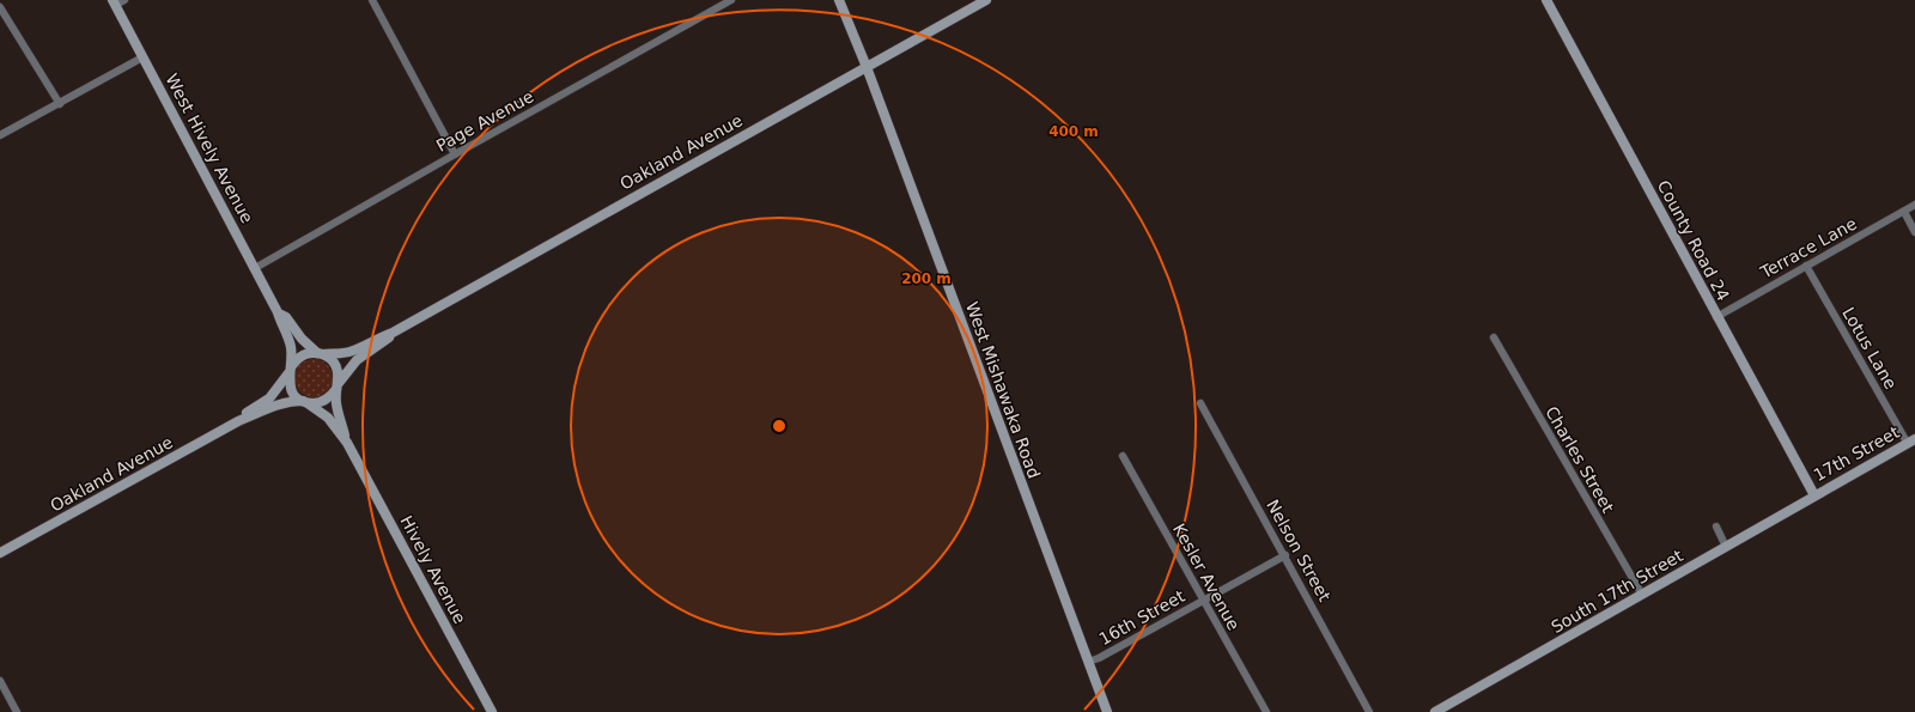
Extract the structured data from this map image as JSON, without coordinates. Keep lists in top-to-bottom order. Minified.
{"streets":{"street":["Page Avenue","West Hively Avenue","Oakland Avenue","County Road 24","Terrace Lane","Lotus Lane","West Mishawaka Road","17th Street","Charles Street","Nelson Street","Hively Avenue","Kesler Avenue","South 17th Street","16th Street"]},"crossings":[["Page Avenue","West Hively Avenue"],["West Hively Avenue","Hively Avenue"],["Oakland Avenue","West Mishawaka Road"],["Oakland Avenue","Hively Avenue"],["County Road 24","Terrace Lane"],["County Road 24","17th Street"],["County Road 24","South 17th Street"],["Terrace Lane","Lotus Lane"],["Lotus Lane","17th Street"],["West Mishawaka Road","16th Street"],["17th Street","South 17th Street"],["Charles Street","South 17th Street"],["Nelson Street","16th Street"],["Kesler Avenue","16th Street"]],"rings":["400 m","200 m"]}
